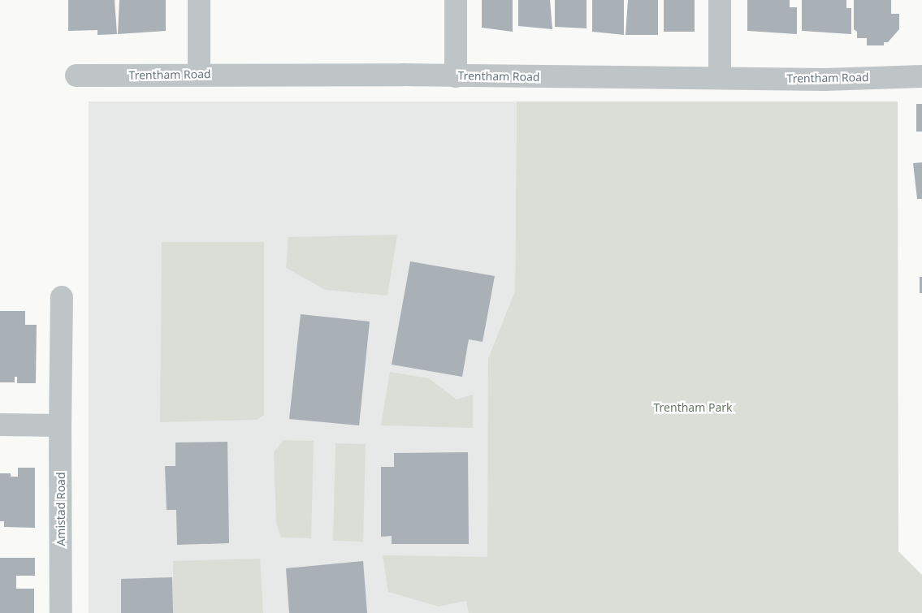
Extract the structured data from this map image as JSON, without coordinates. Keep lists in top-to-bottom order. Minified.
{"streets":{"street":["Trentham Road","Amistad Road"]},"parks":["Trentham Park"]}
